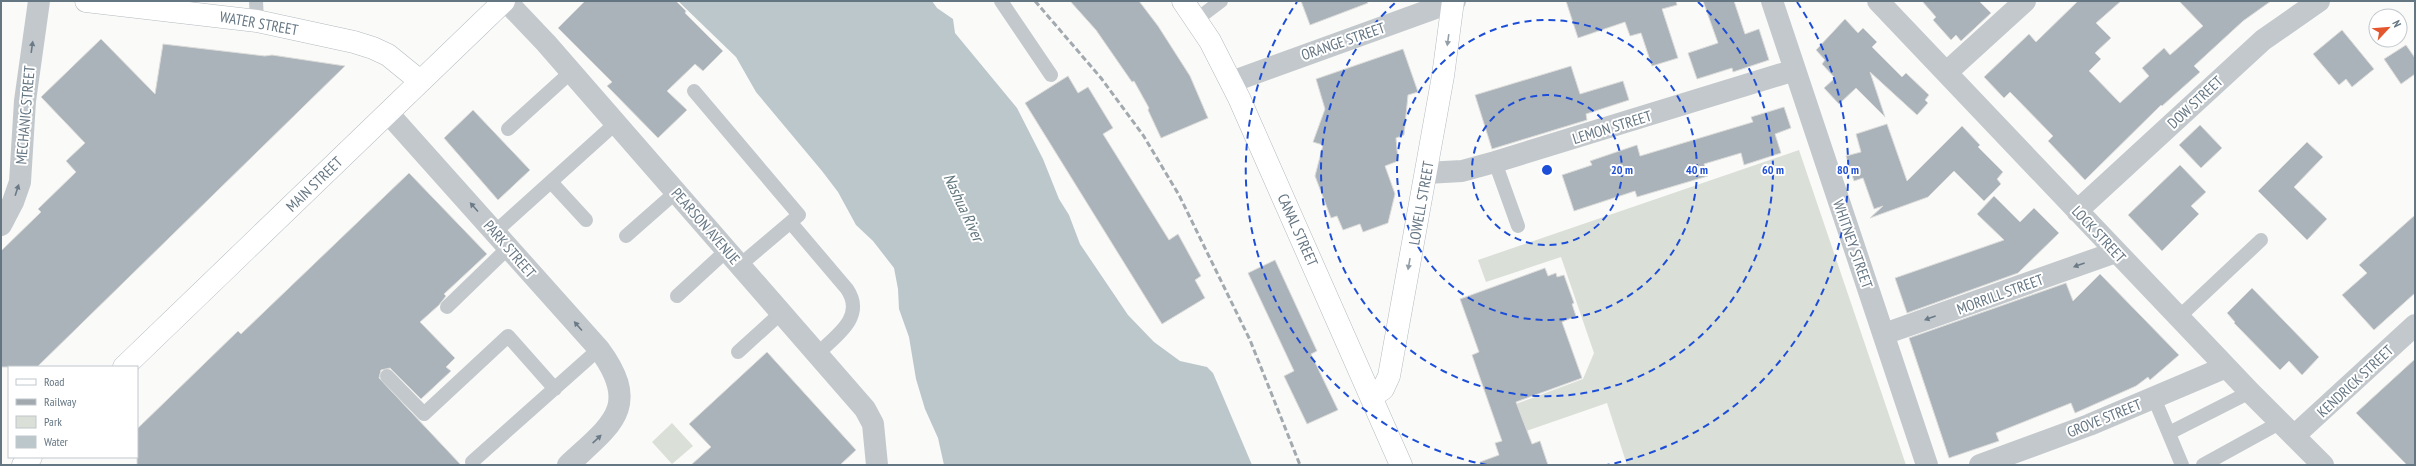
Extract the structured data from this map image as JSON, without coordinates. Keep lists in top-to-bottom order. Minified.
{"streets":{"street":["WATER STREET","ORANGE STREET","DOW STREET","MECHANIC STREET","LEMON STREET","MAIN STREET","LOWELL STREET","PEARSON AVENUE","CANAL STREET","LOCK STREET","WHITNEY STREET","PARK STREET","MORRILL STREET","KENDRICK STREET","GROVE STREET"]},"crossings":[["WATER STREET","MAIN STREET"],["ORANGE STREET","LOWELL STREET"],["ORANGE STREET","CANAL STREET"],["DOW STREET","LOCK STREET"],["LEMON STREET","LOWELL STREET"],["LEMON STREET","WHITNEY STREET"],["MAIN STREET","PEARSON AVENUE"],["MAIN STREET","PARK STREET"],["LOWELL STREET","CANAL STREET"],["LOCK STREET","MORRILL STREET"],["LOCK STREET","KENDRICK STREET"],["LOCK STREET","GROVE STREET"],["WHITNEY STREET","MORRILL STREET"]],"one_way":["MECHANIC STREET","LOWELL STREET","PARK STREET","MORRILL STREET"],"water":["Nashua River"],"legend":["Road","Railway","Park","Water"],"north":"top right","rings":["20 m","40 m","60 m","80 m"]}
